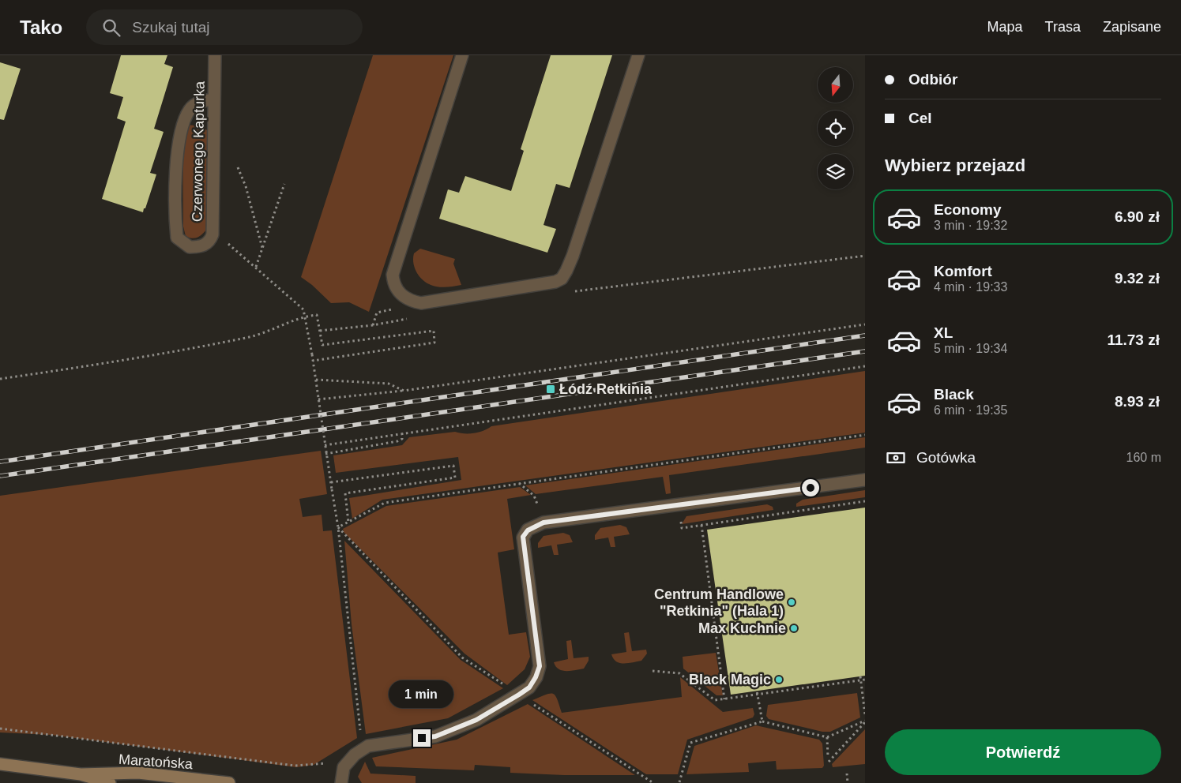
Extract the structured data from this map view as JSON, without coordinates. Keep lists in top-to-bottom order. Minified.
{"streets":{"main road":["Maratońska"],"street":["Czerwonego Kapturka"]},"places":{"transit":["Łódź Retkinia"],"other":["Centrum Handlowe \"Retkinia\" (Hala 1)","Max Kuchnie","Black Magic"]},"north":"bottom","page":{"header":"Tako","search":"Szukaj tutaj","nav":["Mapa","Trasa","Zapisane"],"banner":["Odbiór","Cel"],"heading":"Wybierz przejazd","list":[{"name":"Economy","note":"3 min · 19:32","value":"6.90 zł"},{"name":"Komfort","note":"4 min · 19:33","value":"9.32 zł"},{"name":"XL","note":"5 min · 19:34","value":"11.73 zł"},{"name":"Black","note":"6 min · 19:35","value":"8.93 zł"}],"pay":["Gotówka","160 m"],"bubble":"1 min","buttons":"Potwierdź"}}
